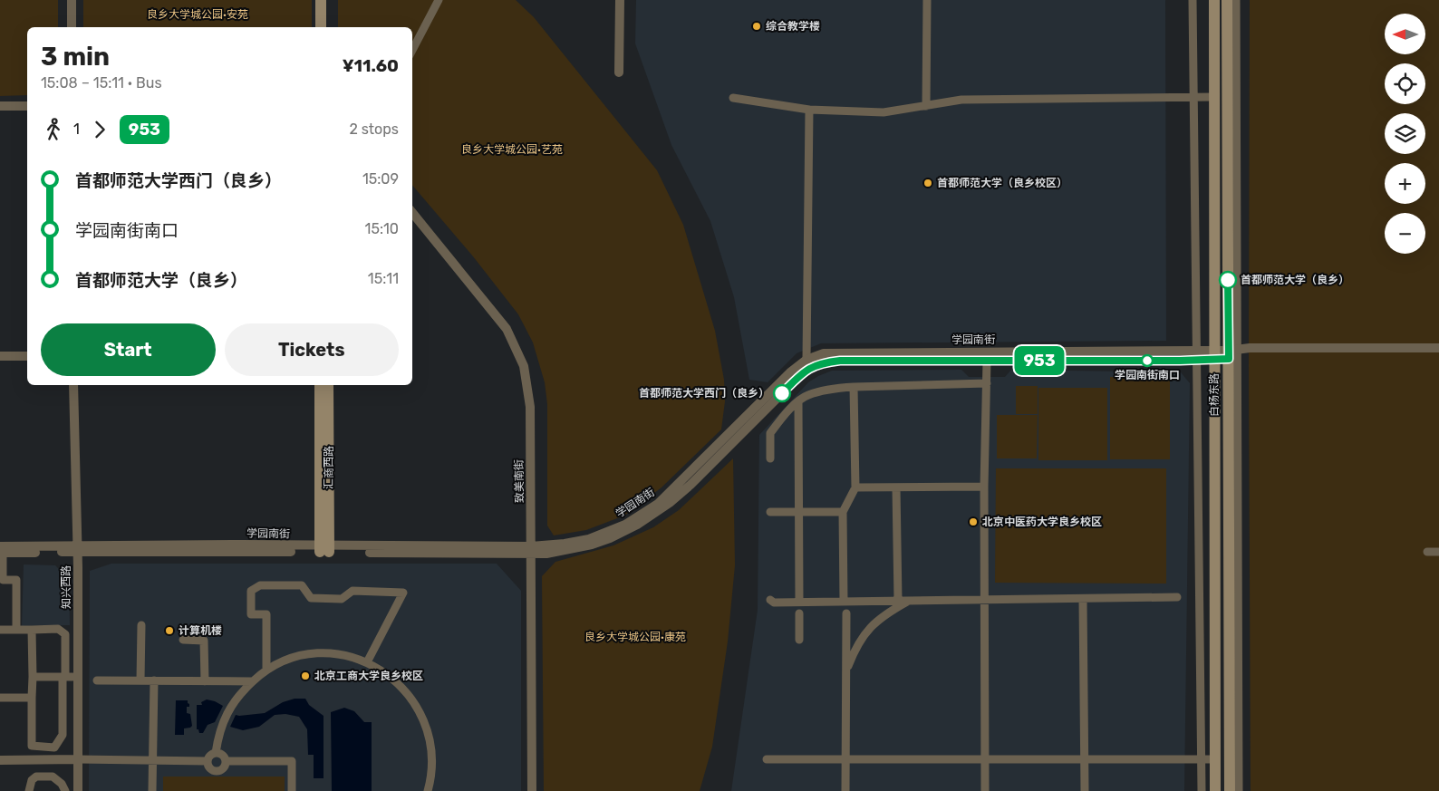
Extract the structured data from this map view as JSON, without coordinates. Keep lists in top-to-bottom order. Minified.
{"streets":{"main road":["白杨东路","汇商西路"],"street":["学园南街","致美南街","知兴西路"]},"crossings":[["学园南街","白杨东路"],["学园南街","汇商西路"],["学园南街","致美南街"],["学园南街","知兴西路"]],"parks":["良乡大学城公园·安苑","良乡大学城公园·艺苑","良乡大学城公园·康苑"],"places":["综合教学楼","首都师范大学（良乡校区）","首都师范大学（良乡）","学园南街南口","首都师范大学西门（良乡）","北京中医药大学良乡校区","计算机楼","北京工商大学良乡校区"],"lines":["bus line 953"],"north":"left","page":{"on_map":"953","map_buttons":["+","−"],"heading":["3 min","15:08 – 15:11 · Bus","¥11.60"],"legs":["1","953","2 stops"],"list":[{"name":"首都师范大学西门（良乡）","value":"15:09"},{"name":"学园南街南口","value":"15:10"},{"name":"首都师范大学（良乡）","value":"15:11"}],"buttons":["Start","Tickets"]}}
